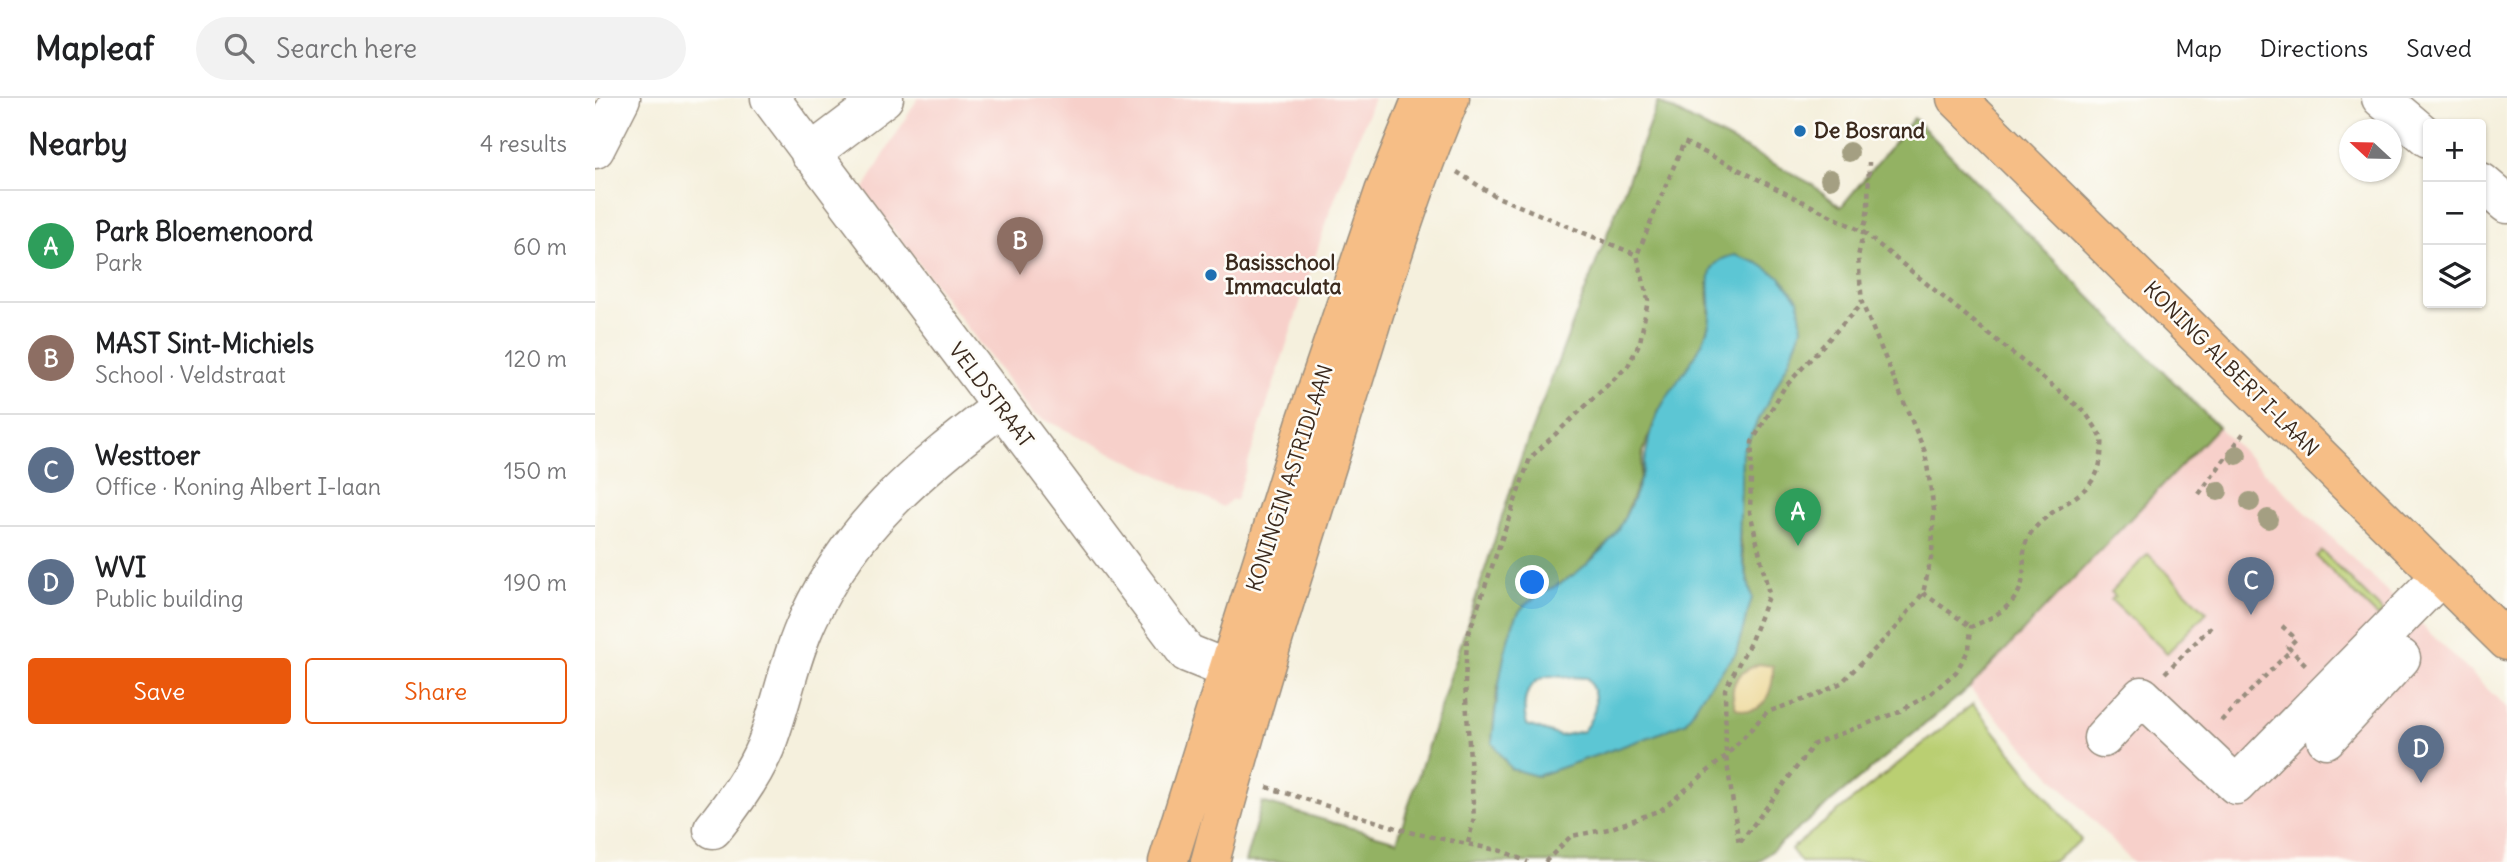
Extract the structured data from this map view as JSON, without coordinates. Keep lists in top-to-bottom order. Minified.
{"streets":{"main road":["KONING ALBERT I-LAAN","KONINGIN ASTRIDLAAN"],"street":["VELDSTRAAT"]},"crossings":[["VELDSTRAAT","KONINGIN ASTRIDLAAN"]],"places":["De Bosrand","Basisschool Immaculata"],"north":"left","page":{"header":"Mapleaf","search":"Search here","nav":["Map","Directions","Saved"],"heading":["Nearby","4 results"],"map_buttons":["+","−"],"list":[{"mark":"A","name":"Park Bloemenoord","note":"Park","value":"60 m"},{"mark":"B","name":"MAST Sint-Michiels","note":"School · Veldstraat","value":"120 m"},{"mark":"C","name":"Westtoer","note":"Office · Koning Albert I-laan","value":"150 m"},{"mark":"D","name":"WVI","note":"Public building","value":"190 m"}],"pins":["B","A","C","D"],"buttons":["Save","Share"]}}
